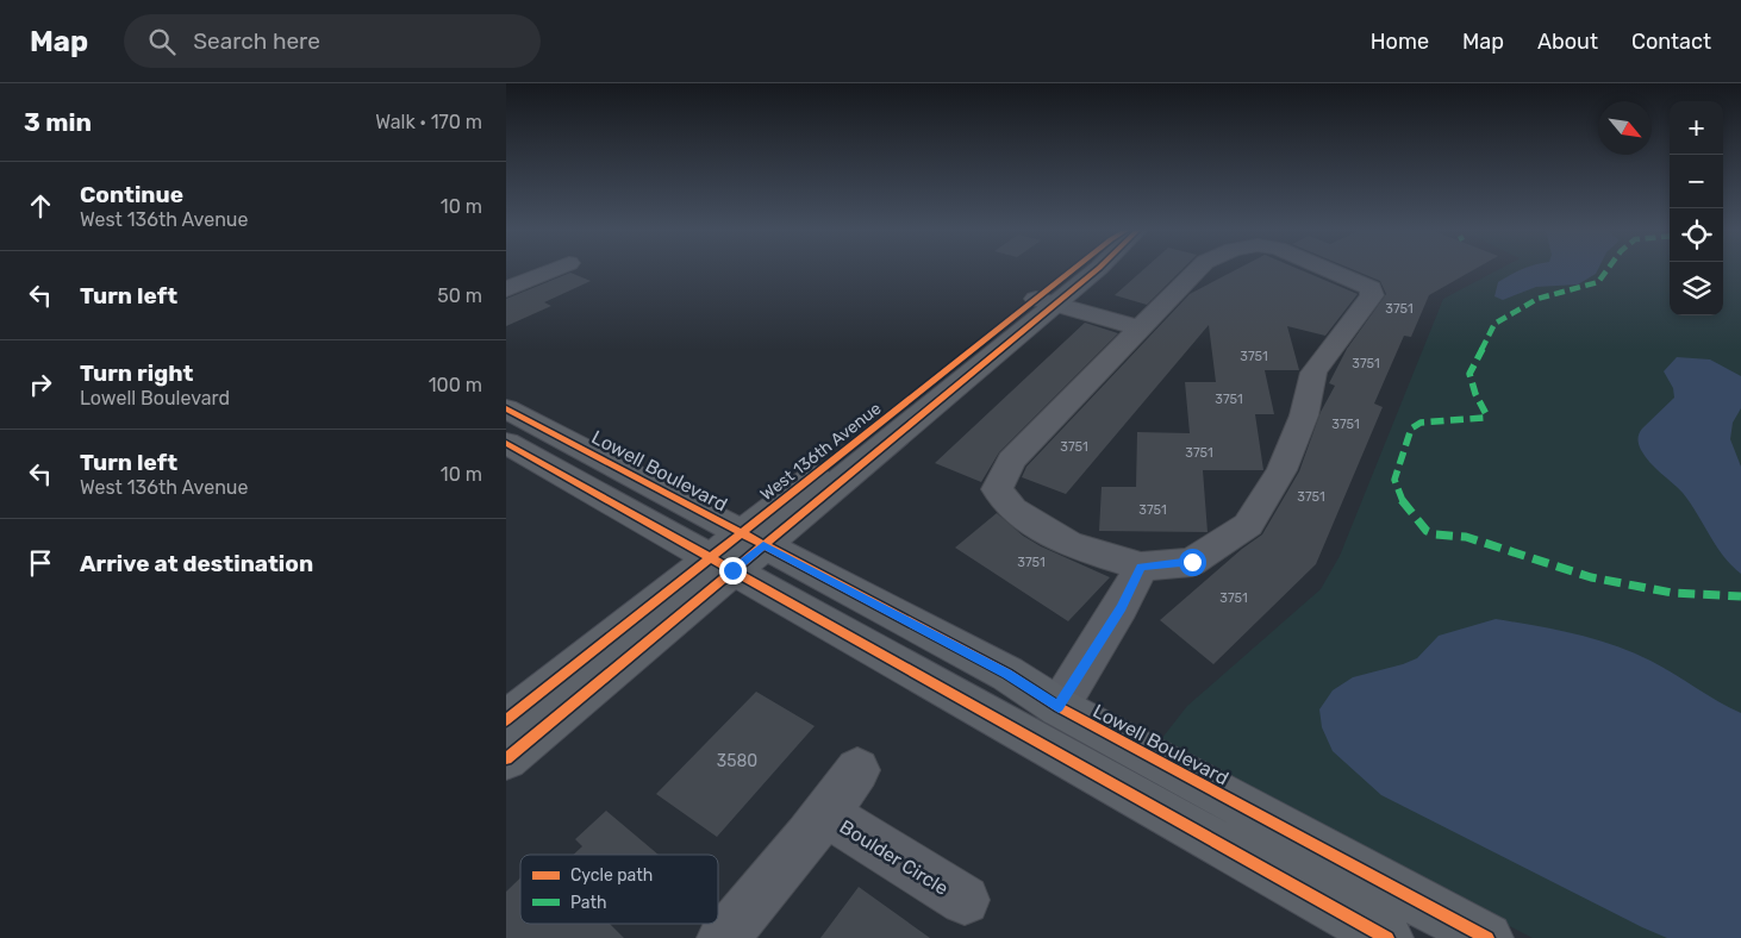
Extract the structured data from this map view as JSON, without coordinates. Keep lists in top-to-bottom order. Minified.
{"streets":{"main road":["West 136th Avenue","Lowell Boulevard"],"street":["Boulder Circle"]},"crossings":[["West 136th Avenue","Lowell Boulevard"]],"house_numbers":["3751","3751","3751","3751","3751","3751","3751","3751","3751","3751","3751","3580"],"legend":["Cycle path","Path"],"north":"bottom right","page":{"header":"Map","search":"Search here","nav":["Home","Map","About","Contact"],"heading":["3 min","Walk · 170 m"],"map_buttons":["+","−"],"list":[["Continue","West 136th Avenue","10 m"],["Turn left","50 m"],["Turn right","Lowell Boulevard","100 m"],["Turn left","West 136th Avenue","10 m"],"Arrive at destination"]}}
